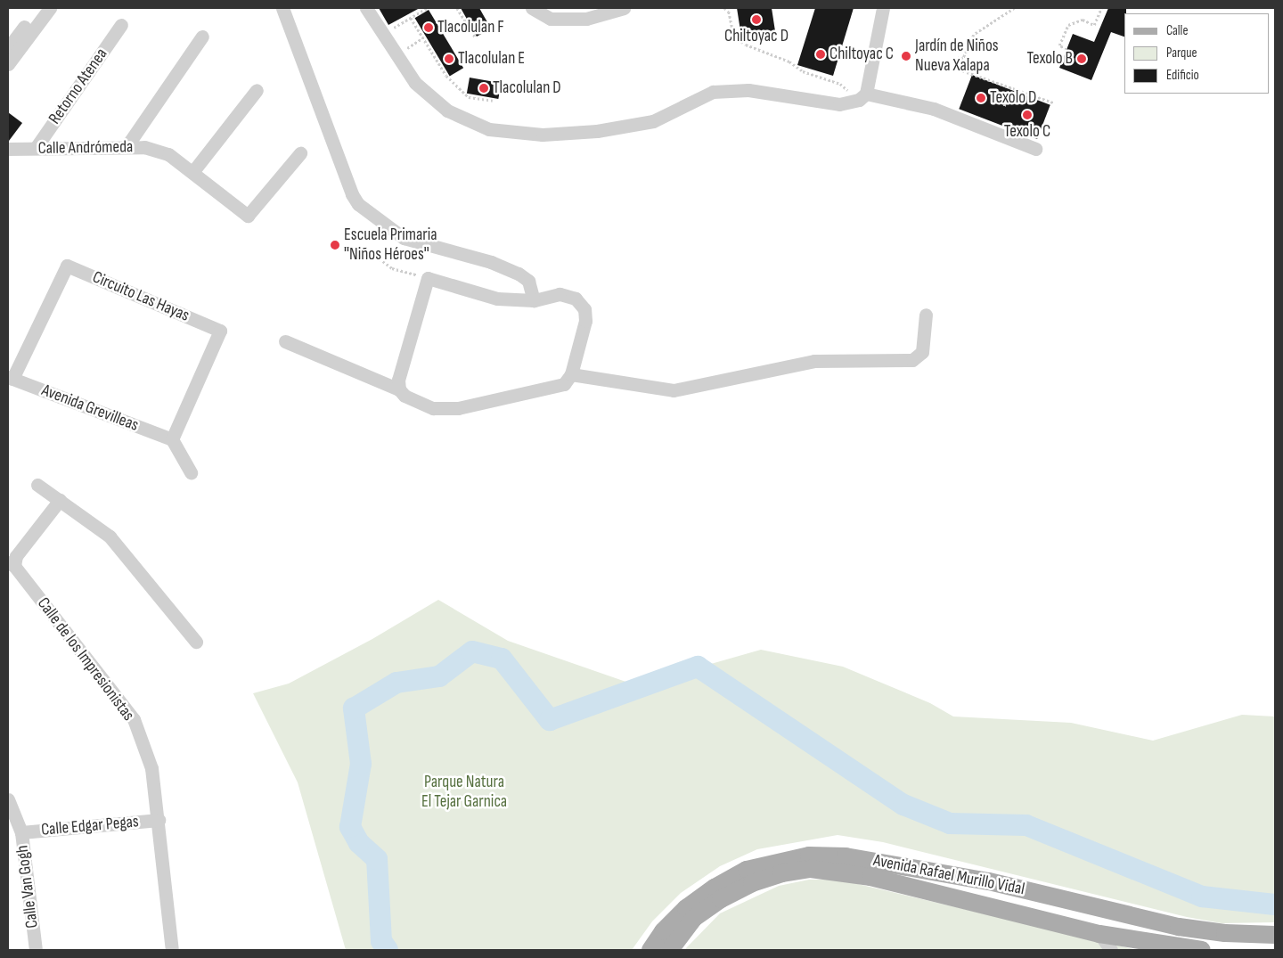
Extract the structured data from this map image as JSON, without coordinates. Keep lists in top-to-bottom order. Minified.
{"streets":{"main road":["Avenida Rafael Murillo Vidal"],"street":["Retorno Atenea","Calle Andrómeda","Circuito Las Hayas","Avenida Grevilleas","Calle de los Impresionistas","Calle Edgar Pegas","Calle Van Gogh"]},"crossings":[["Retorno Atenea","Calle Andrómeda"],["Circuito Las Hayas","Avenida Grevilleas"],["Calle de los Impresionistas","Calle Edgar Pegas"],["Calle Edgar Pegas","Calle Van Gogh"]],"parks":["Parque Natura El Tejar Garnica"],"places":["Chiltoyac D","Tlacolulan F","Chiltoyac C","Jardín de Niños Nueva Xalapa","Tlacolulan E","Texolo B","Tlacolulan D","Texolo D","Texolo C","Escuela Primaria ''Niños Héroes''"],"legend":["Calle","Parque","Edificio"]}
